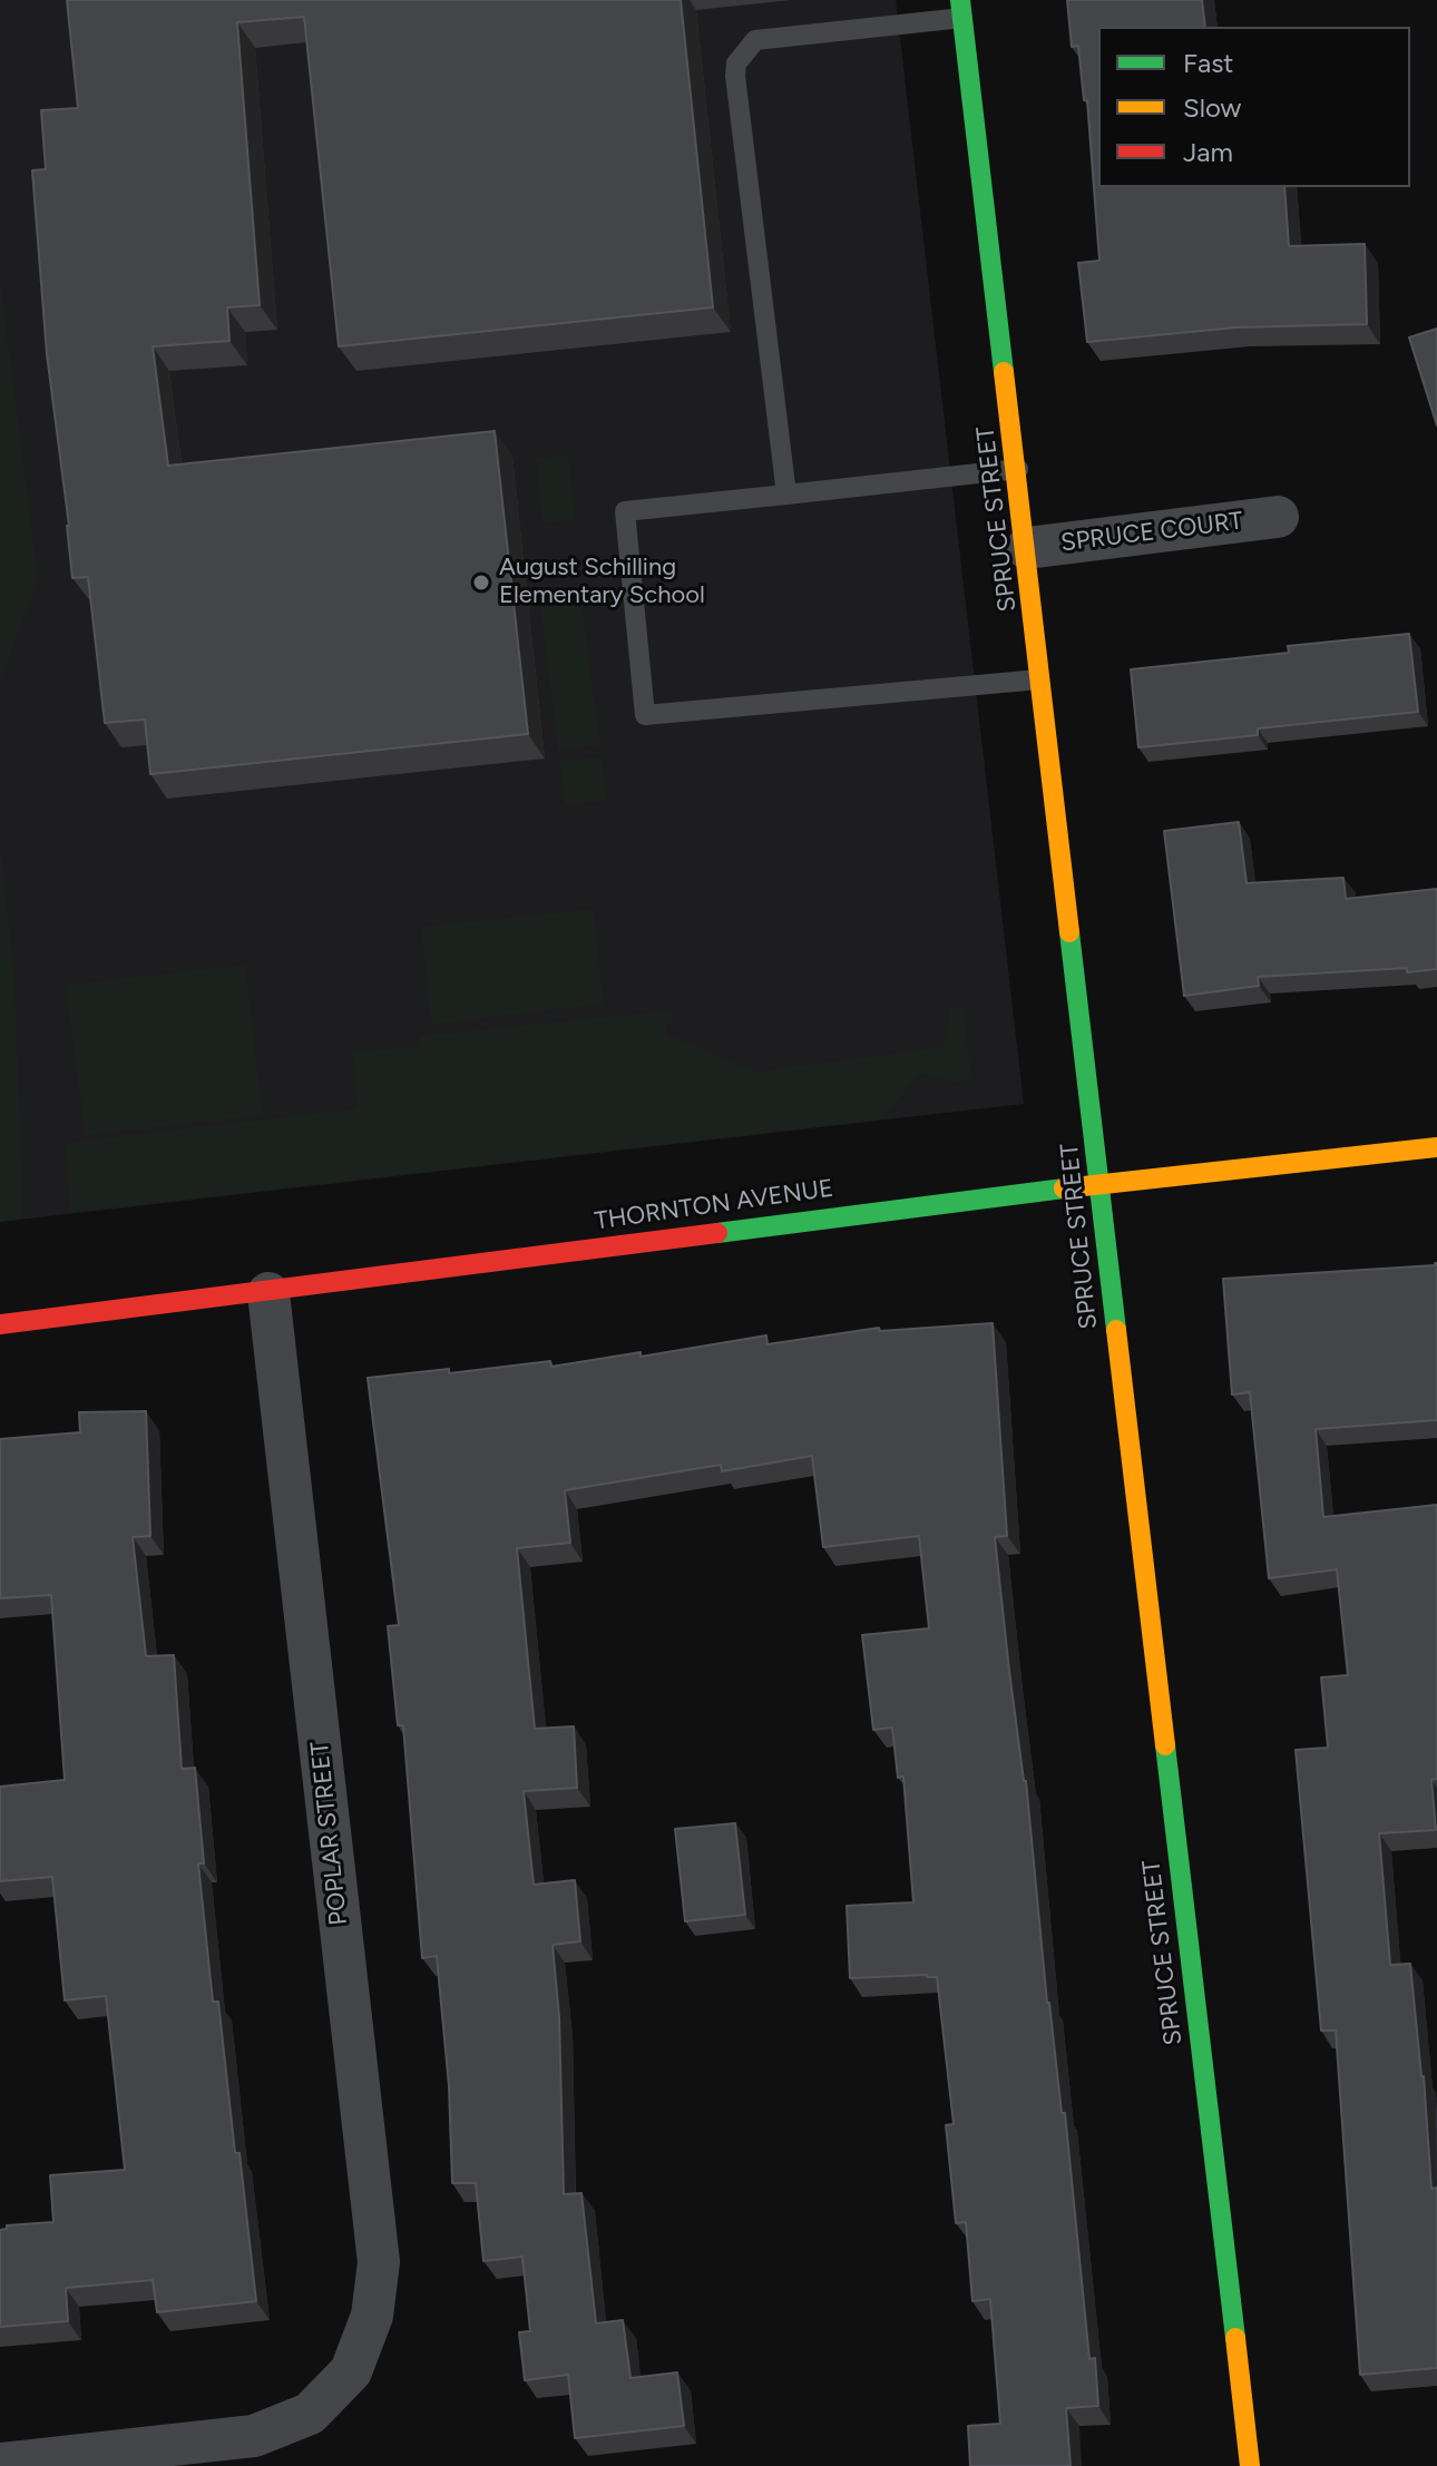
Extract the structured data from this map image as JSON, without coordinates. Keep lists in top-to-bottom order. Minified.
{"streets":{"street":["SPRUCE STREET","SPRUCE COURT","THORNTON AVENUE","POPLAR STREET"]},"crossings":[["SPRUCE STREET","SPRUCE COURT"],["SPRUCE STREET","THORNTON AVENUE"],["THORNTON AVENUE","POPLAR STREET"]],"places":["August Schilling Elementary School"],"legend":["Fast","Slow","Jam"]}
